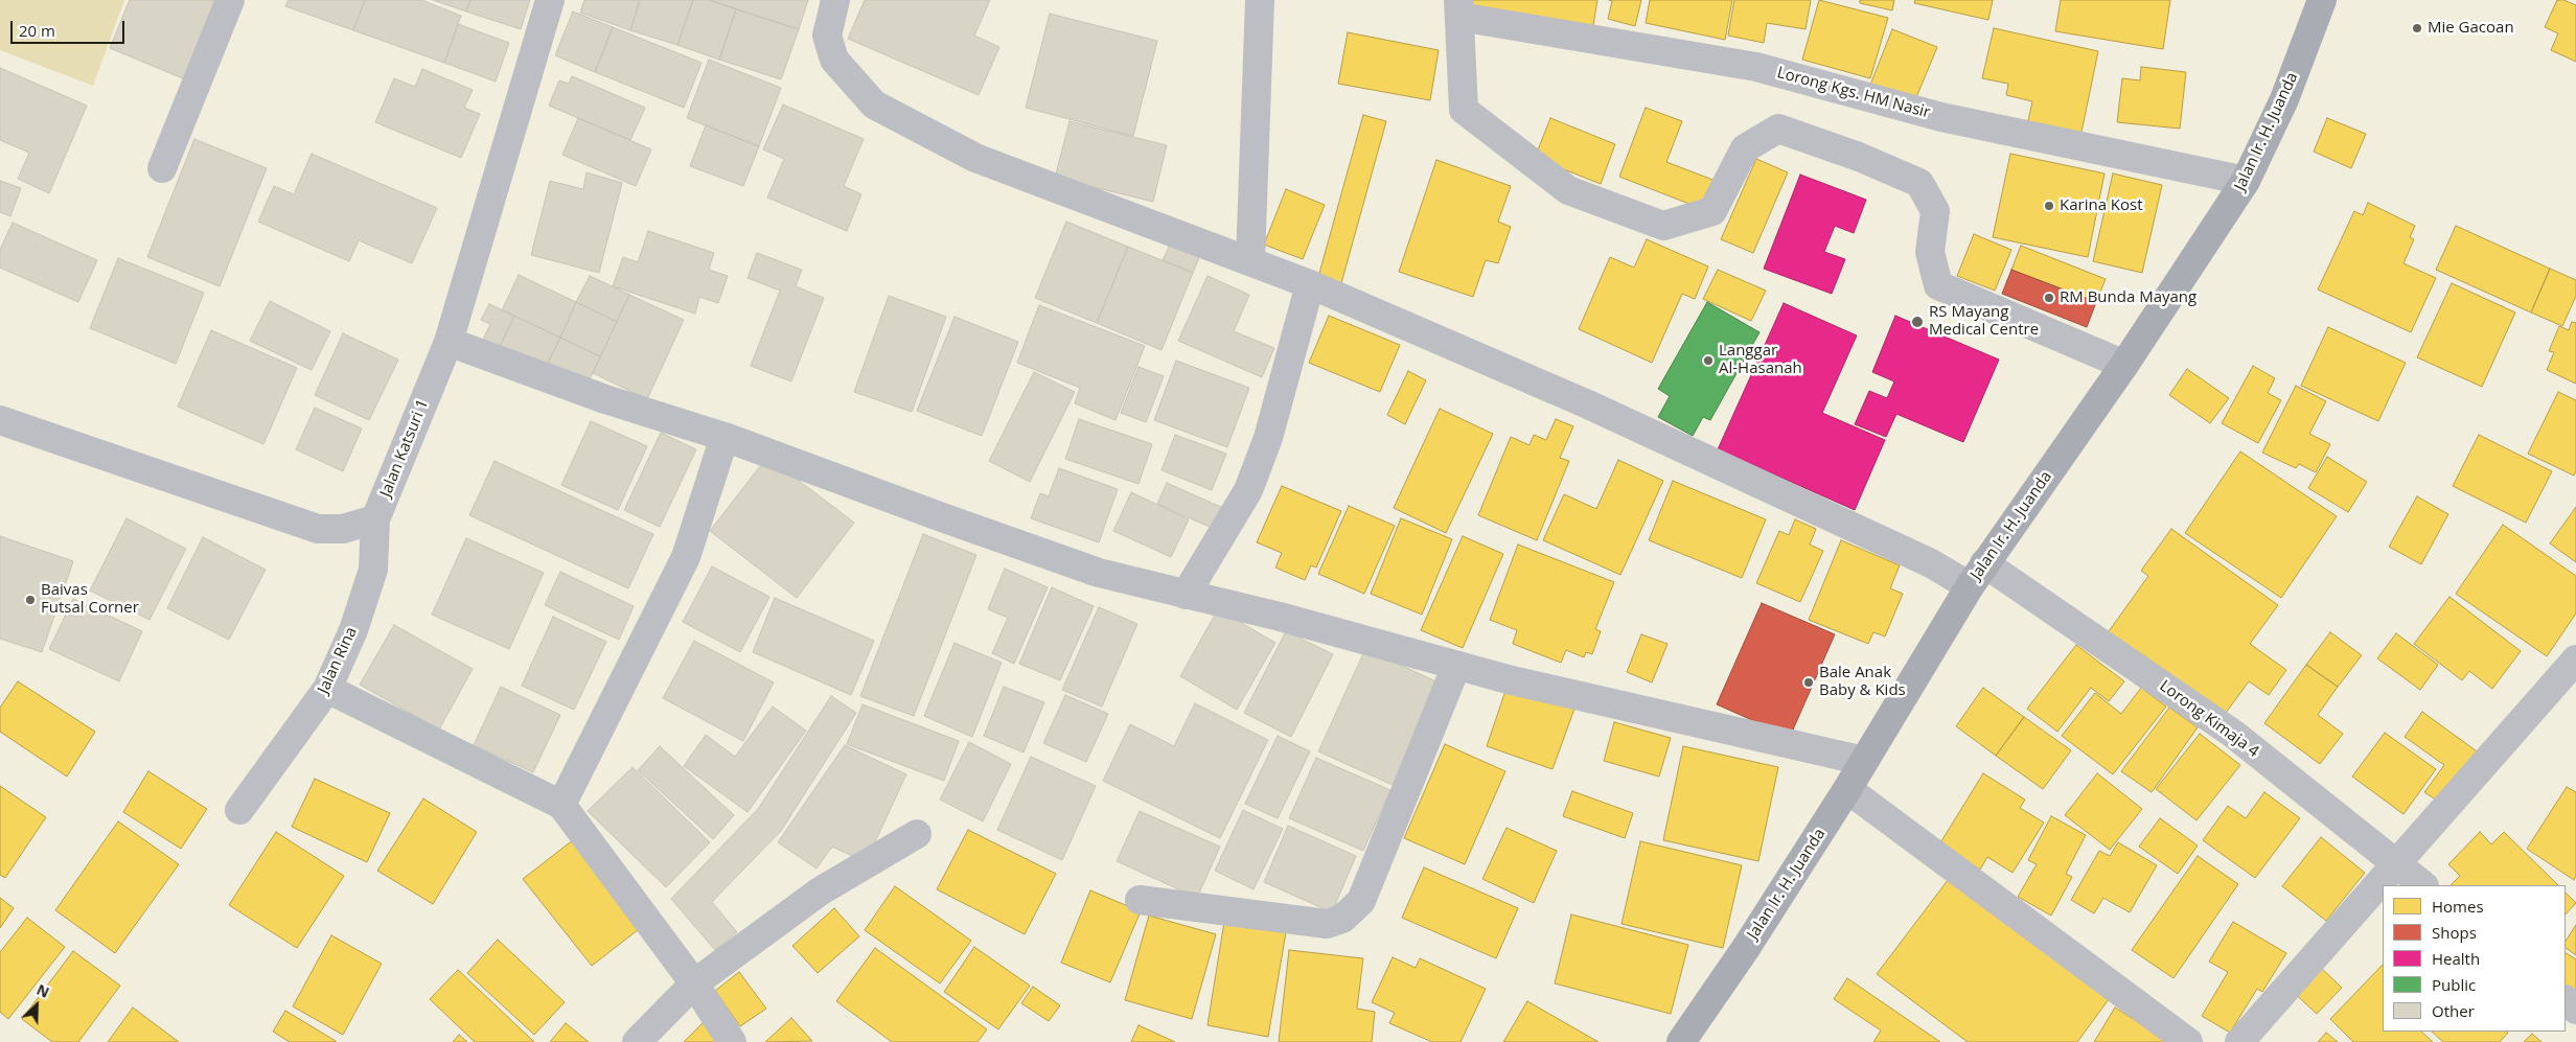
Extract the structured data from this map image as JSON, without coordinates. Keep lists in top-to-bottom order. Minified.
{"streets":{"main road":["Jalan Ir. H. Juanda"],"street":["Lorong Kgs. HM Nasir","Jalan Katsuri 1","Jalan Rina","Lorong Kimaja 4"]},"crossings":[["Lorong Kgs. HM Nasir","Jalan Ir. H. Juanda"],["Jalan Ir. H. Juanda","Lorong Kimaja 4"],["Jalan Katsuri 1","Jalan Rina"]],"places":["Mie Gacoan","Karina Kost","RM Bunda Mayang","RS Mayang Medical Centre","Langgar Al-Hasanah","Baivas Futsal Corner","Bale Anak Baby & Kids"],"legend":["Homes","Shops","Health","Public","Other"],"scale_bar":"20 m","north":"top right"}
